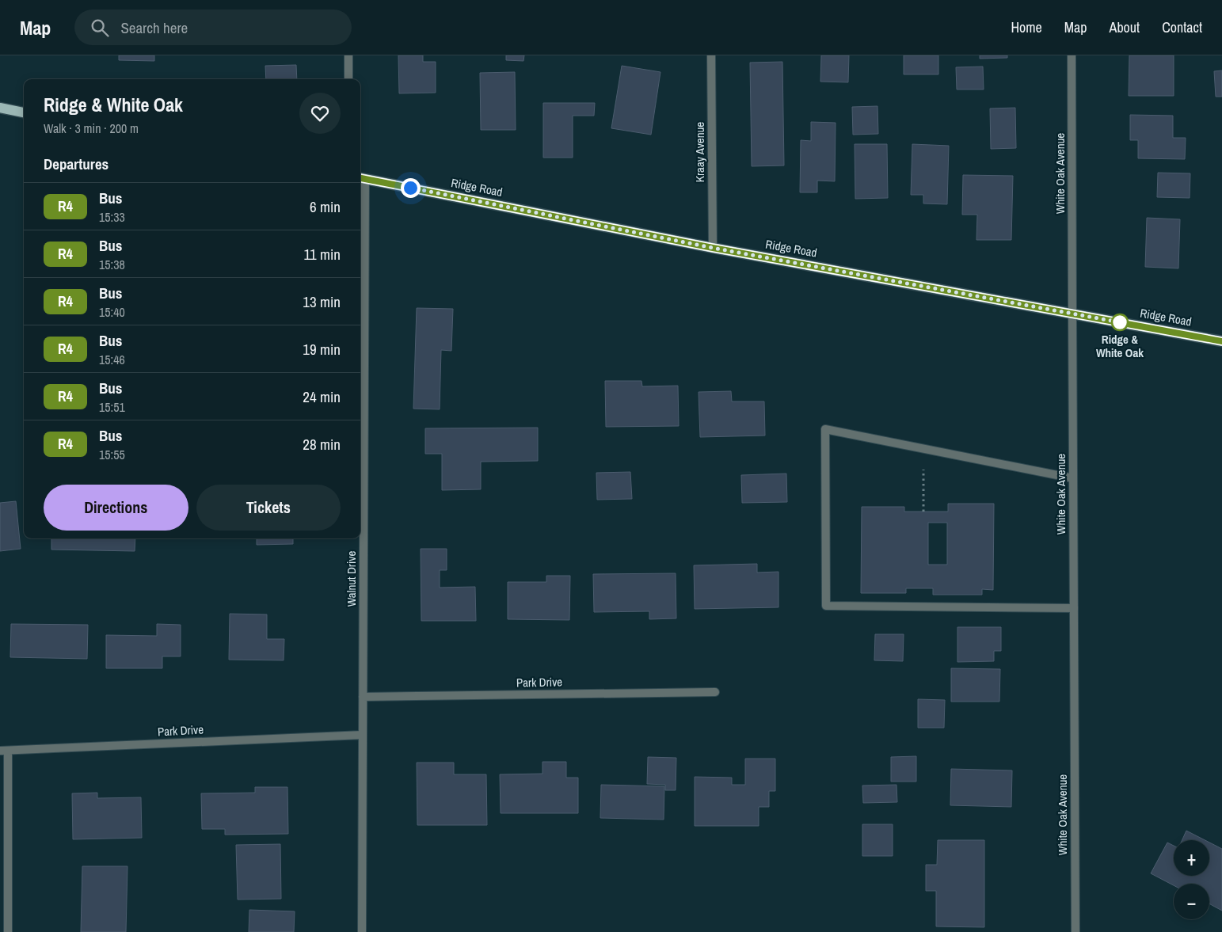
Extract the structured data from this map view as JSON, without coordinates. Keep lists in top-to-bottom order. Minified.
{"streets":{"main road":["Ridge Road"],"street":["Kraay Avenue","White Oak Avenue","Walnut Drive","Park Drive"]},"crossings":[["Kraay Avenue","Ridge Road"],["White Oak Avenue","Ridge Road"],["Ridge Road","Walnut Drive"],["Walnut Drive","Park Drive"]],"places":["Ridge & White Oak"],"lines":["bus line R4"],"page":{"header":"Map","search":"Search here","nav":["Home","Map","About","Contact"],"heading":[["Ridge & White Oak","Walk · 3 min · 200 m"],"Departures"],"list":[{"mark":"R4","name":"Bus","note":"15:33","value":"6 min"},{"mark":"R4","name":"Bus","note":"15:38","value":"11 min"},{"mark":"R4","name":"Bus","note":"15:40","value":"13 min"},{"mark":"R4","name":"Bus","note":"15:46","value":"19 min"},{"mark":"R4","name":"Bus","note":"15:51","value":"24 min"},{"mark":"R4","name":"Bus","note":"15:55","value":"28 min"}],"buttons":["Directions","Tickets"],"map_buttons":["+","−"]}}
